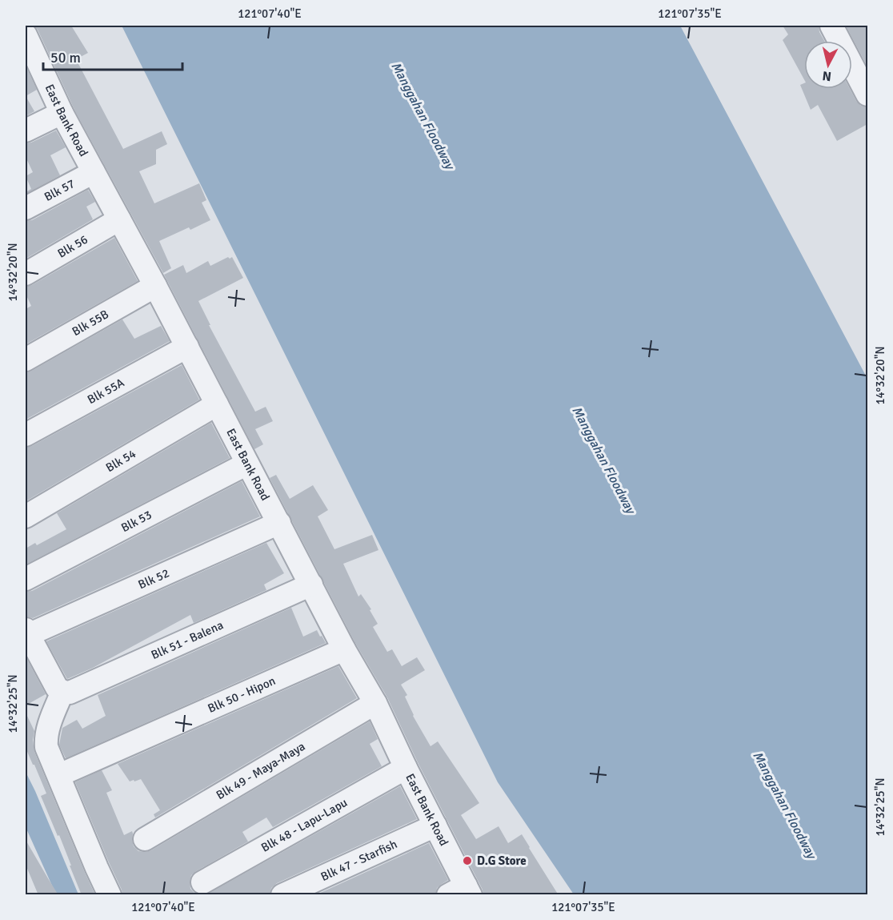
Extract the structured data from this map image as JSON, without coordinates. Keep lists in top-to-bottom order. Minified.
{"streets":{"street":["East Bank Road","Blk 57","Blk 56","Blk 55B","Blk 55A","Blk 54","Blk 53","Blk 52","Blk 51 - Balena","Blk 50 - Hipon","Blk 49 - Maya-Maya","Blk 48 - Lapu-Lapu","Blk 47 - Starfish"]},"crossings":[["East Bank Road","Blk 57"],["East Bank Road","Blk 56"],["East Bank Road","Blk 55B"],["East Bank Road","Blk 55A"],["East Bank Road","Blk 54"],["East Bank Road","Blk 53"],["East Bank Road","Blk 52"],["East Bank Road","Blk 51 - Balena"],["East Bank Road","Blk 50 - Hipon"],["East Bank Road","Blk 49 - Maya-Maya"],["East Bank Road","Blk 48 - Lapu-Lapu"],["East Bank Road","Blk 47 - Starfish"]],"water":["Manggahan Floodway"],"places":["D.G Store"],"scale_bar":"50 m","north":"bottom","coordinates":["121°07'40\"E","121°07'35\"E","14°32'20\"N","14°32'25\"N"]}
